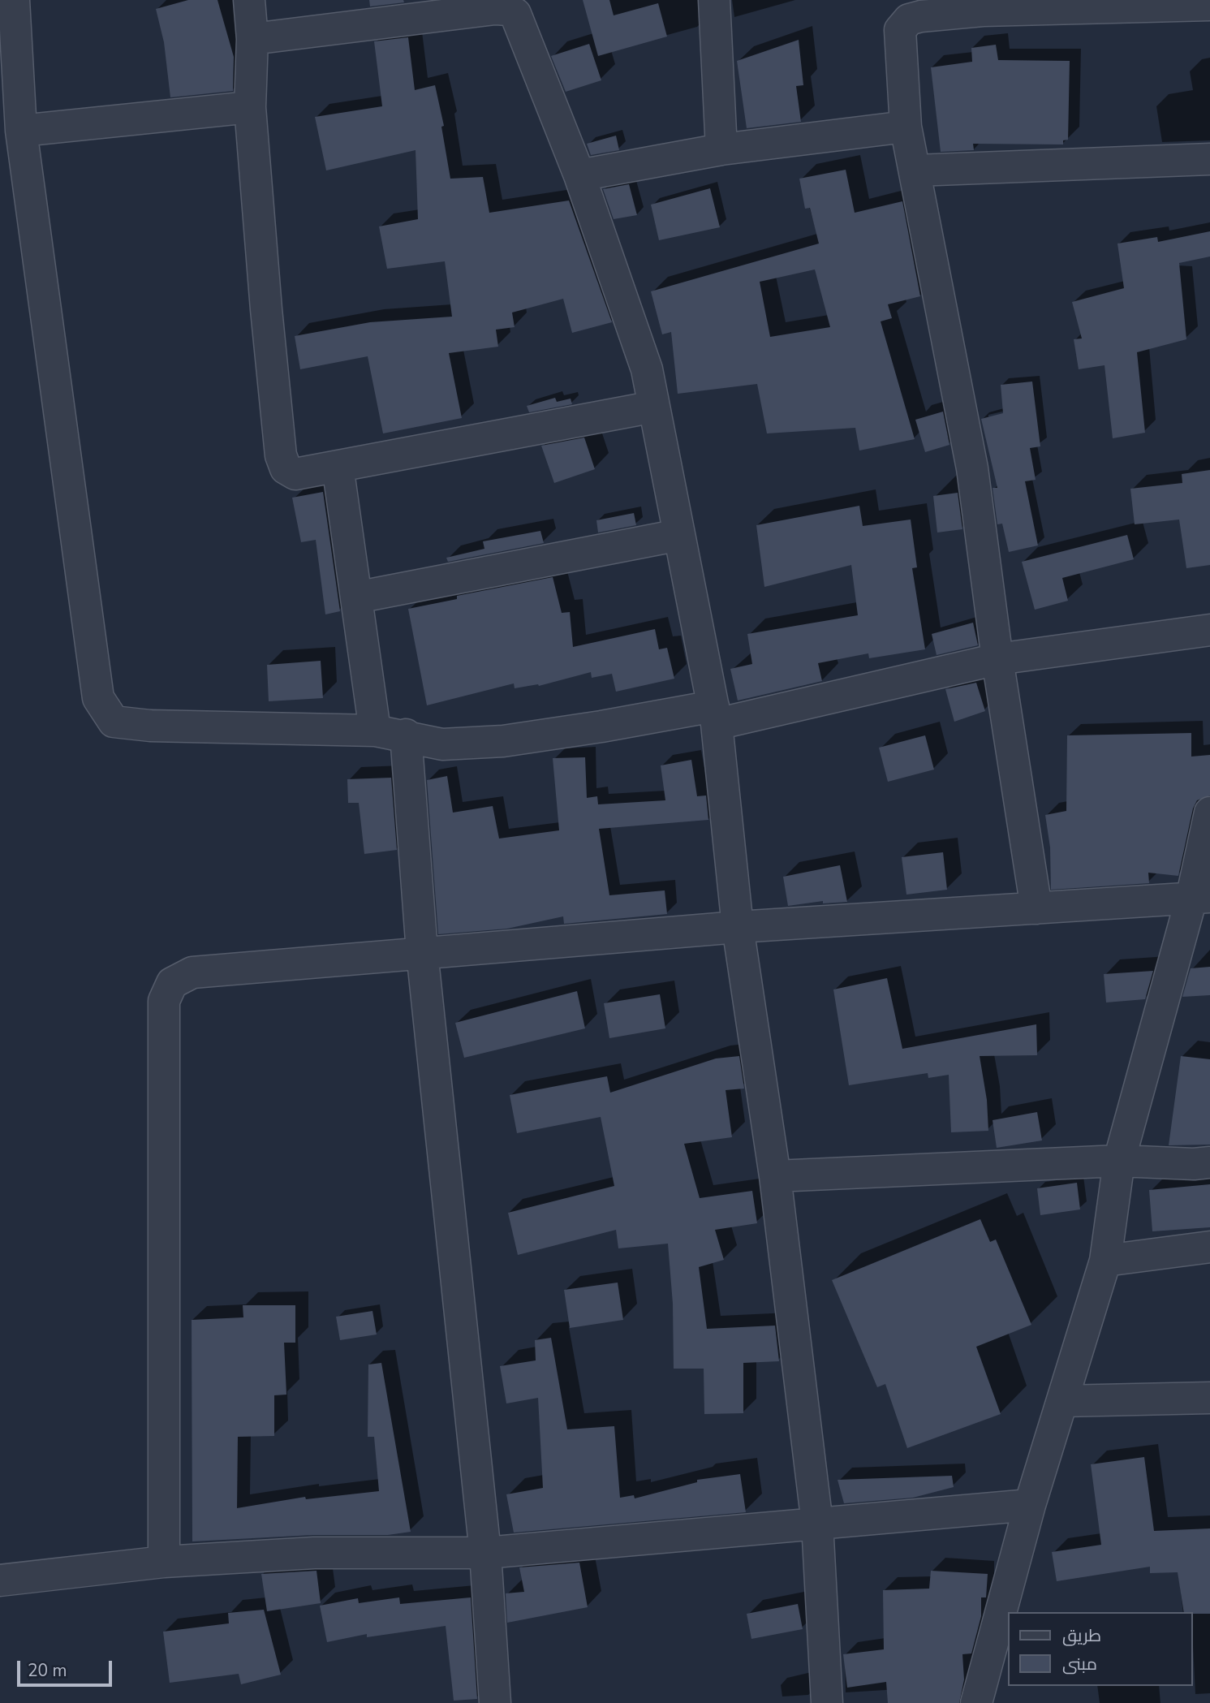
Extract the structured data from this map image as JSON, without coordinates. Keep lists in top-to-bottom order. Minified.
{"legend":["طريق","مبنى"],"scale_bar":"20 m"}
